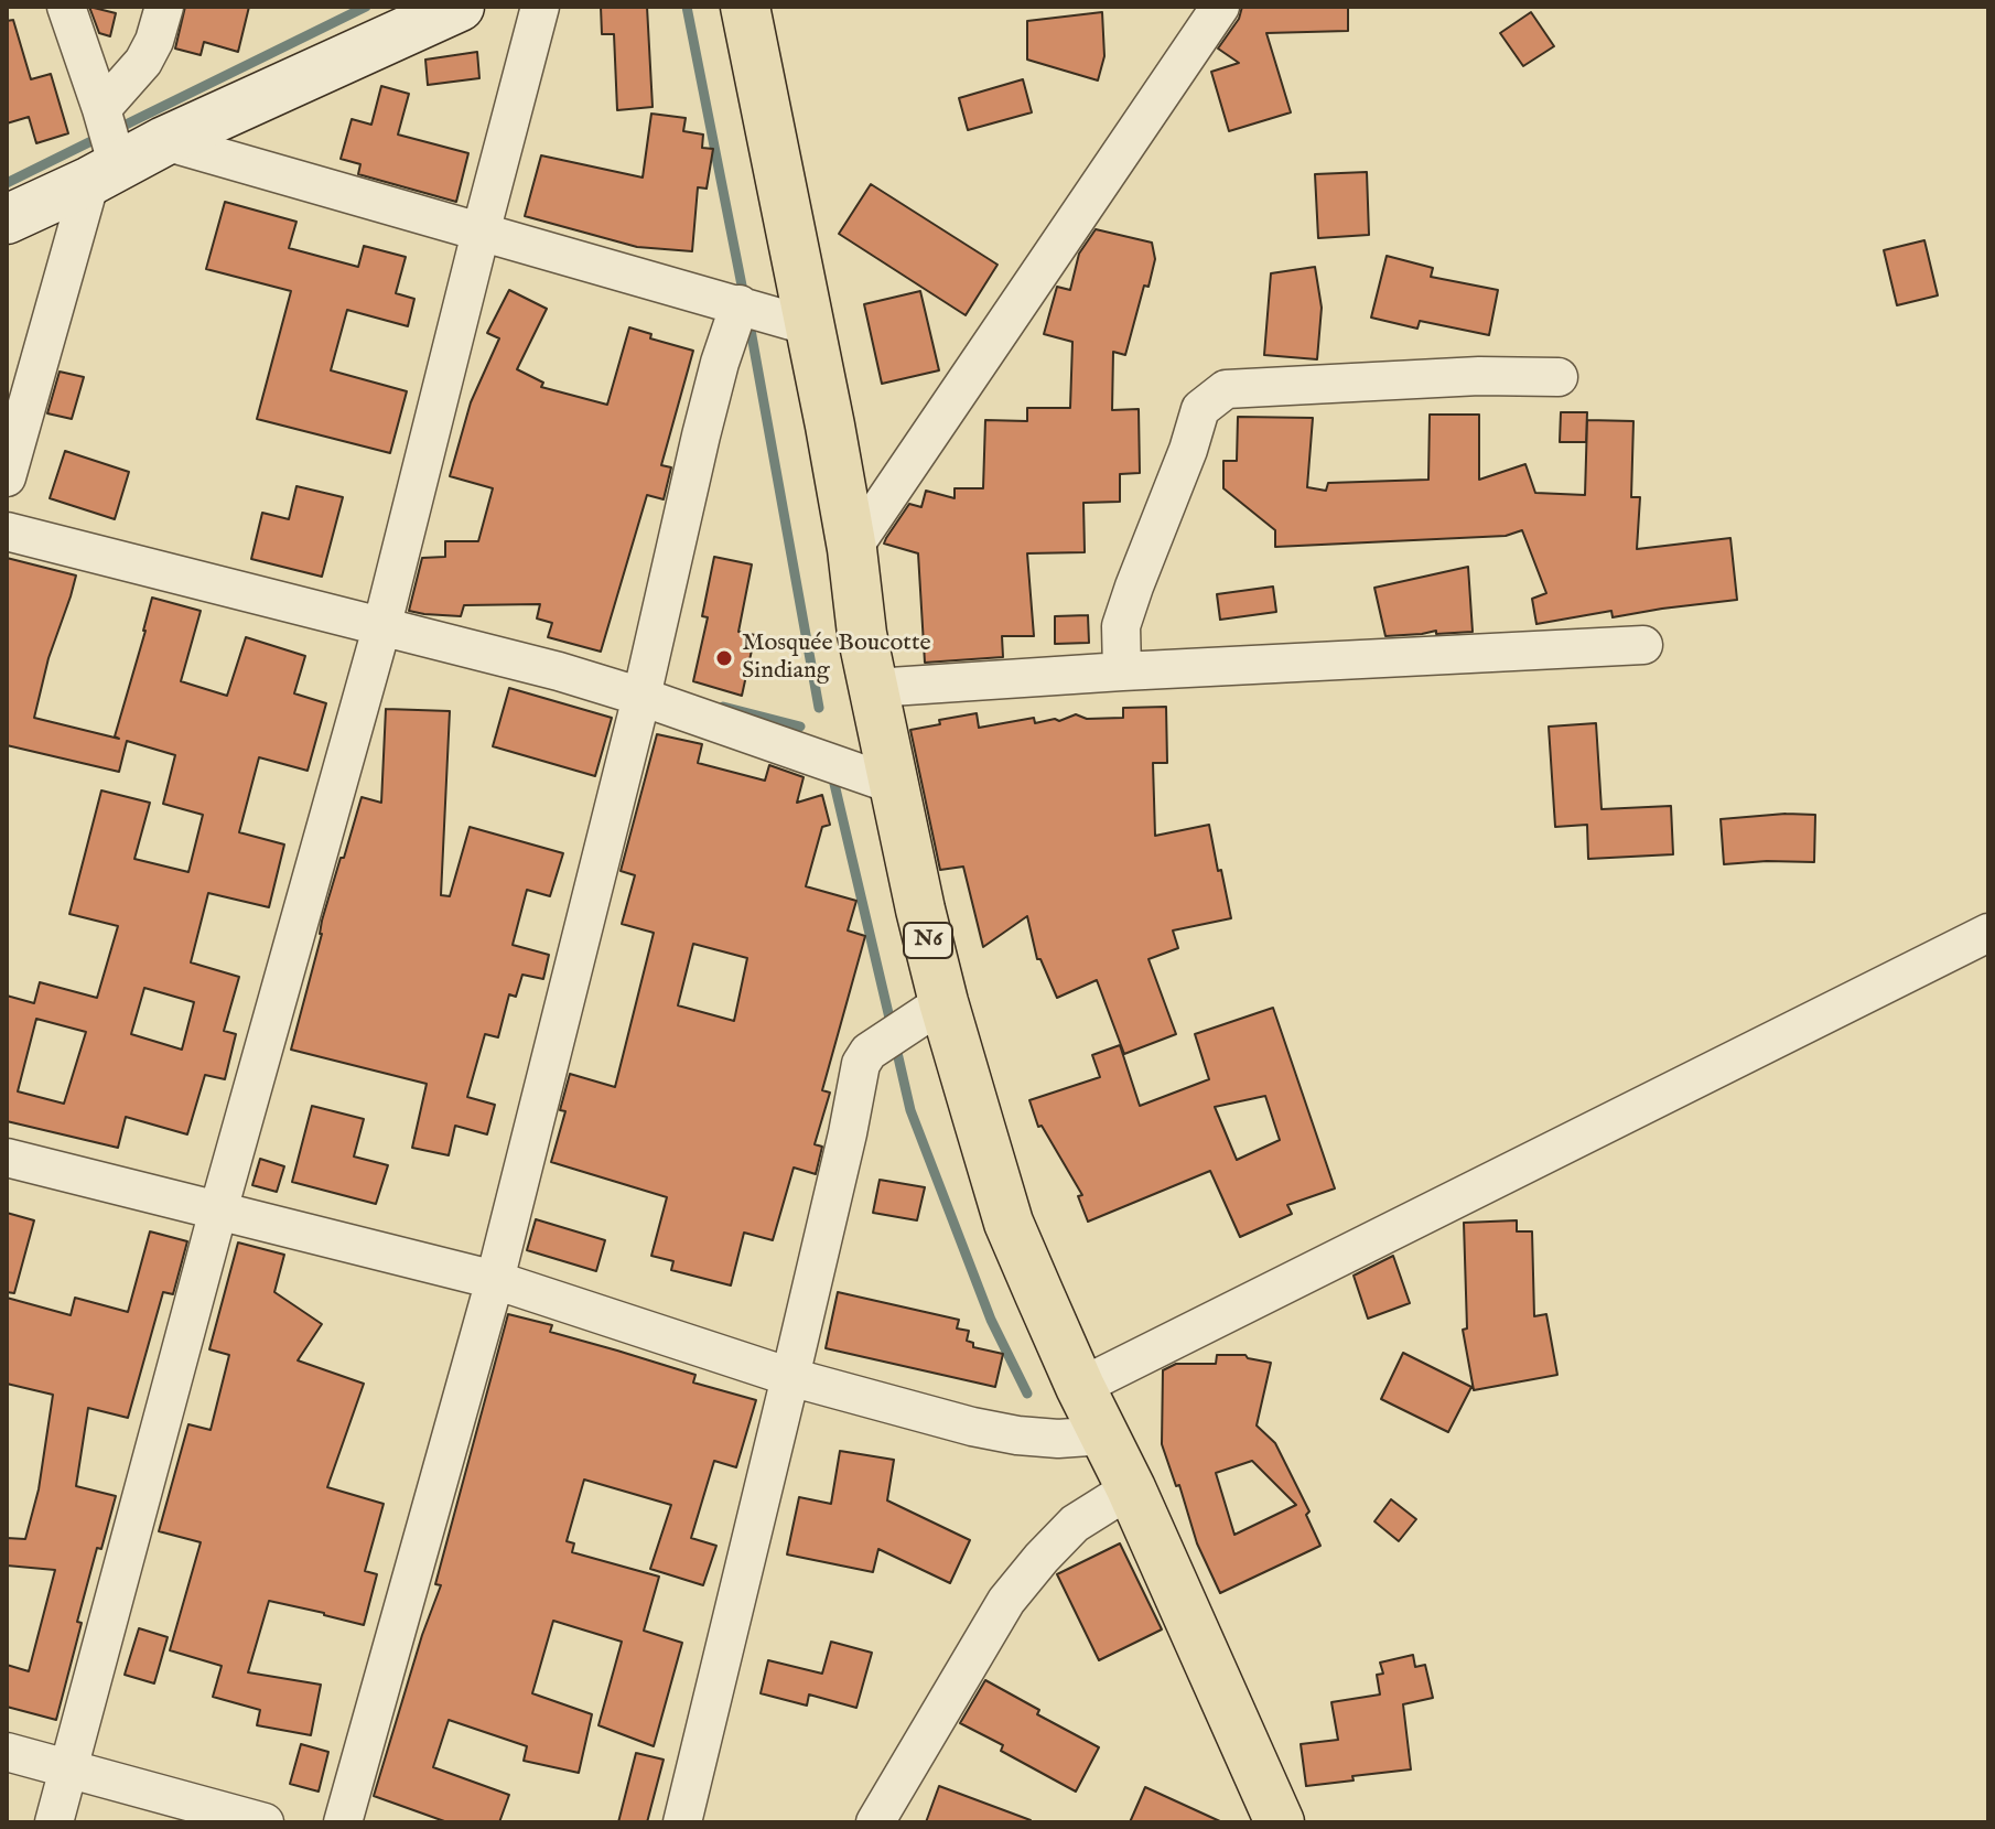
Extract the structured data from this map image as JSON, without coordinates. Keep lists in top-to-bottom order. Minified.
{"streets":{"main road":["N6"]},"places":["Mosquée Boucotte Sindiang"]}
